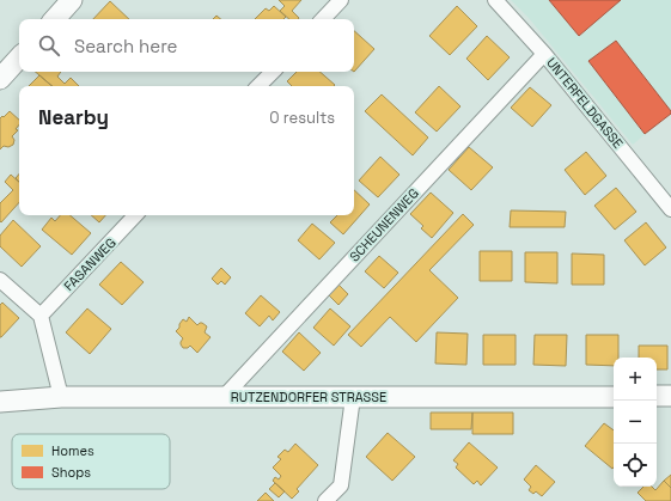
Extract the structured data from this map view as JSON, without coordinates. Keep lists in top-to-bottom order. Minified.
{"streets":{"street":["UNTERFELDGASSE","SCHEUNENWEG","FASANWEG","RUTZENDORFER STRASSE"]},"crossings":[["UNTERFELDGASSE","SCHEUNENWEG"],["SCHEUNENWEG","RUTZENDORFER STRASSE"]],"legend":["Homes","Shops"],"page":{"search":"Search here","heading":["Nearby","0 results"],"map_buttons":["+","−"]}}
